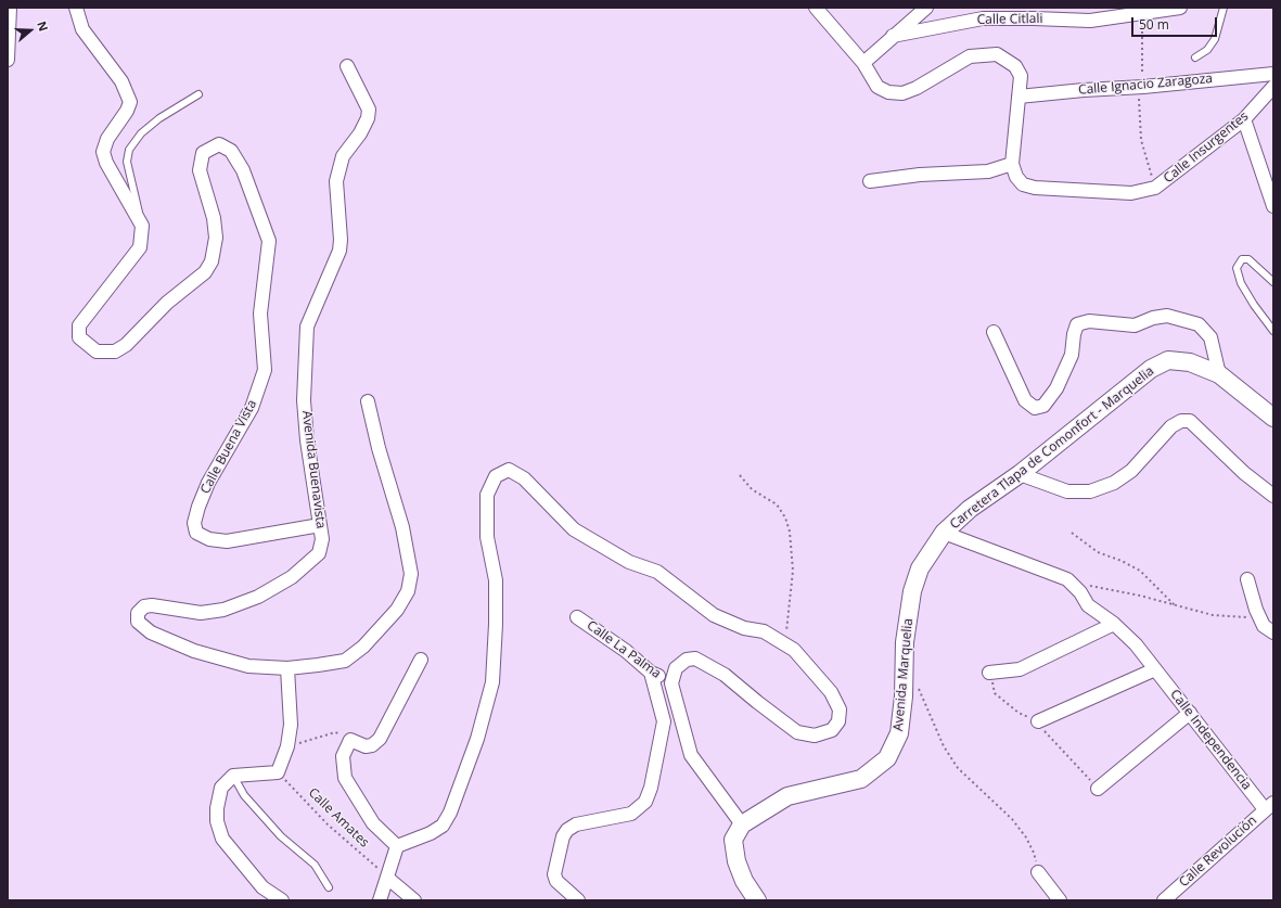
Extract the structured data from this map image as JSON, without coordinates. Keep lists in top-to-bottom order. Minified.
{"streets":{"main road":["Carretera Tlapa de Comonfort - Marquelia","Avenida Marquelia"],"street":["Calle Citlali","Calle Ignacio Zaragoza","Calle Insurgentes","Calle Buena Vista","Avenida Buenavista","Calle La Palma","Calle Independencia","Calle Revolución"],"path":["Calle Amates"]},"crossings":[["Calle Buena Vista","Avenida Buenavista"],["Carretera Tlapa de Comonfort - Marquelia","Avenida Marquelia"],["Calle Independencia","Calle Revolución"]],"scale_bar":"50 m","north":"right"}
